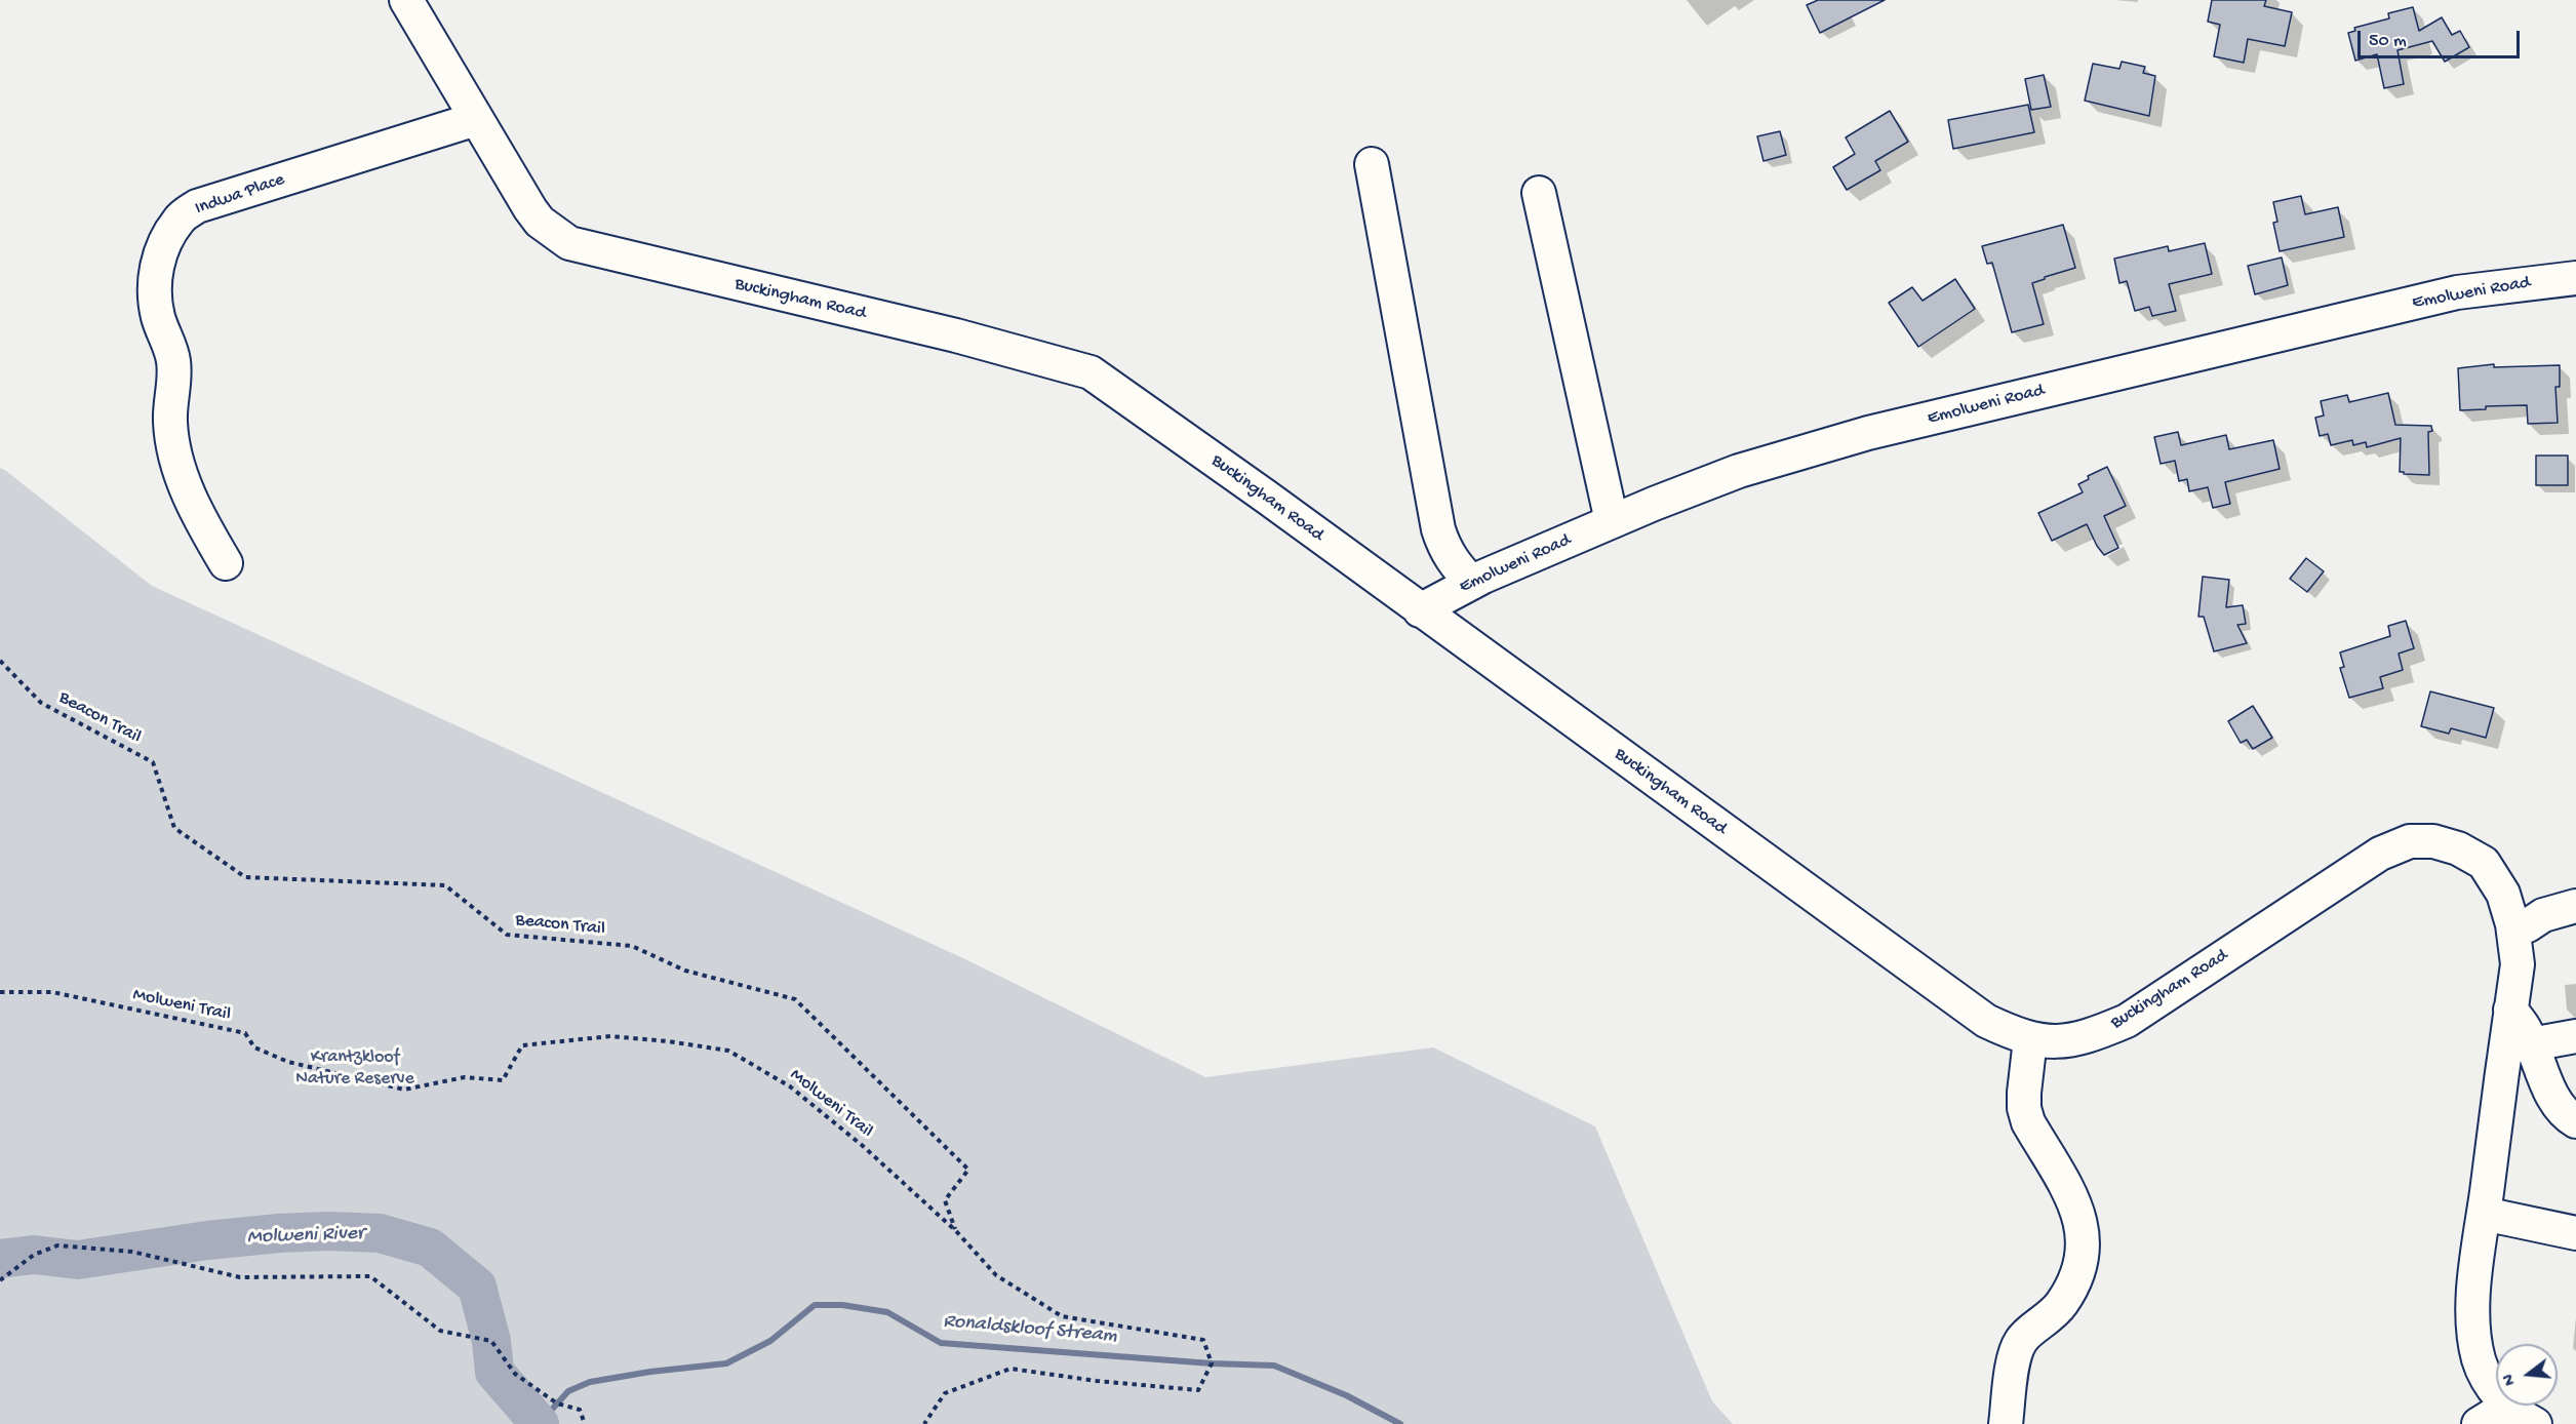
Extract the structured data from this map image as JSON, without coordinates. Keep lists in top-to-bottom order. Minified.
{"streets":{"street":["Indwa Place","Emolweni Road","Buckingham Road"],"path":["Beacon Trail","Molweni Trail"]},"crossings":[["Indwa Place","Buckingham Road"],["Emolweni Road","Buckingham Road"],["Beacon Trail","Molweni Trail"]],"water":["Molweni River","Ronaldskloof Stream"],"parks":["Krantzkloof Nature Reserve"],"scale_bar":"50 m","north":"left"}
